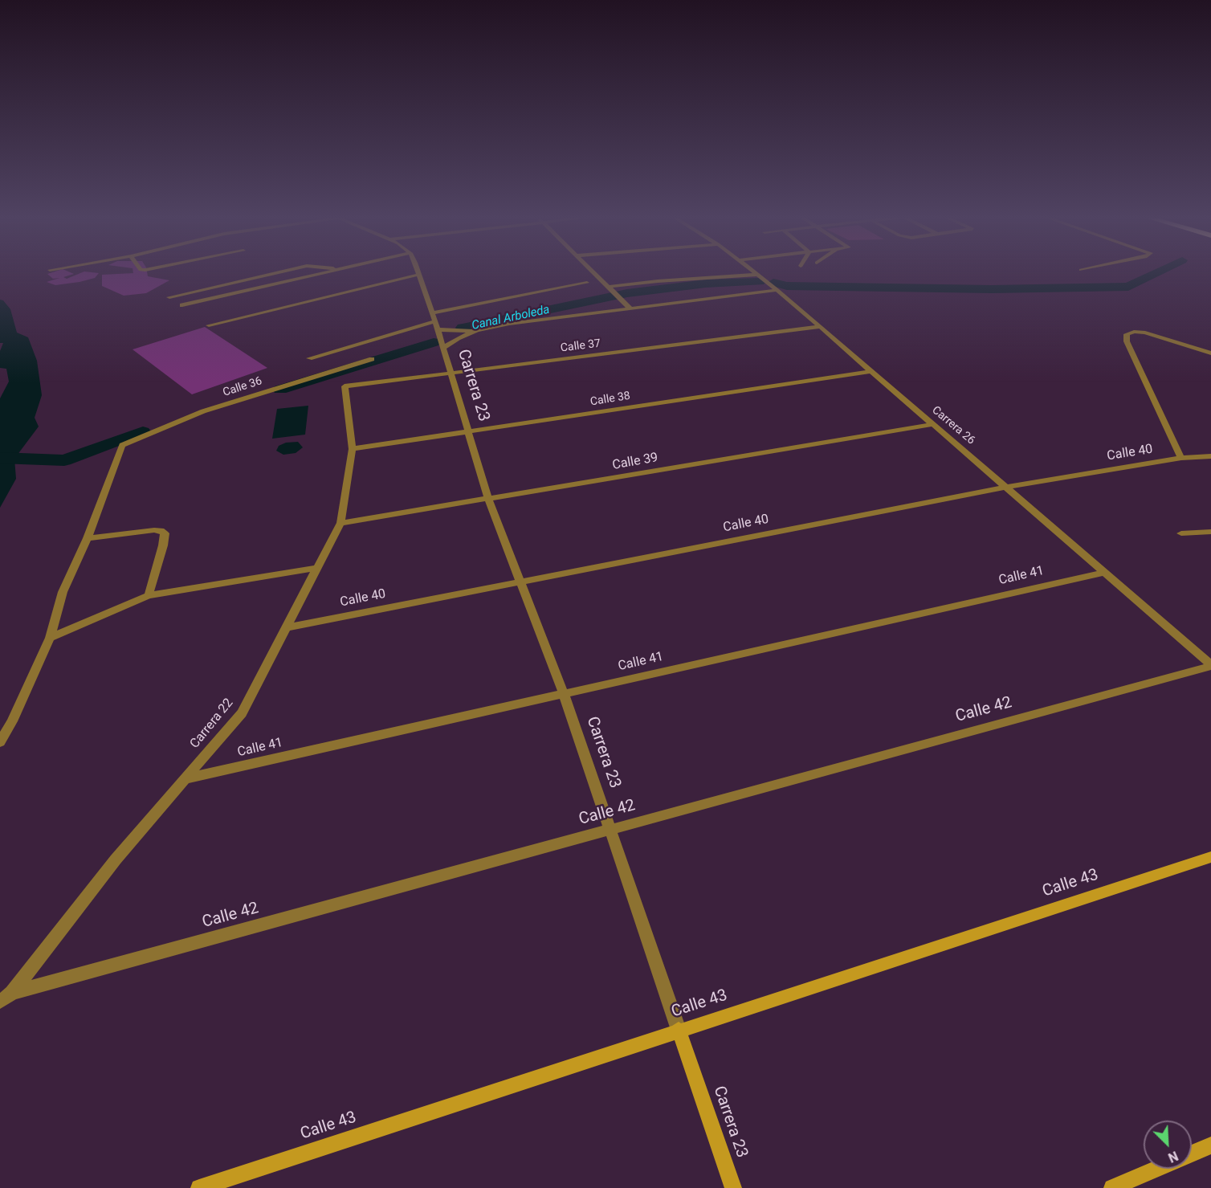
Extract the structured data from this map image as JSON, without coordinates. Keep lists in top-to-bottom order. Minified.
{"streets":{"street":["Calle 37","Carrera 23","Calle 36","Calle 38","Carrera 26","Calle 40","Calle 39","Calle 41","Calle 42","Carrera 22","Calle 43"]},"crossings":[["Calle 37","Carrera 23"],["Calle 37","Carrera 26"],["Calle 37","Carrera 22"],["Carrera 23","Calle 38"],["Carrera 23","Calle 40"],["Carrera 23","Calle 39"],["Carrera 23","Calle 41"],["Carrera 23","Calle 42"],["Carrera 23","Calle 43"],["Calle 38","Carrera 26"],["Calle 38","Carrera 22"],["Carrera 26","Calle 40"],["Carrera 26","Calle 39"],["Carrera 26","Calle 41"],["Carrera 26","Calle 42"],["Calle 40","Carrera 22"],["Calle 39","Carrera 22"],["Calle 41","Carrera 22"],["Calle 42","Carrera 22"]],"water":["Canal Arboleda"],"north":"bottom right"}
